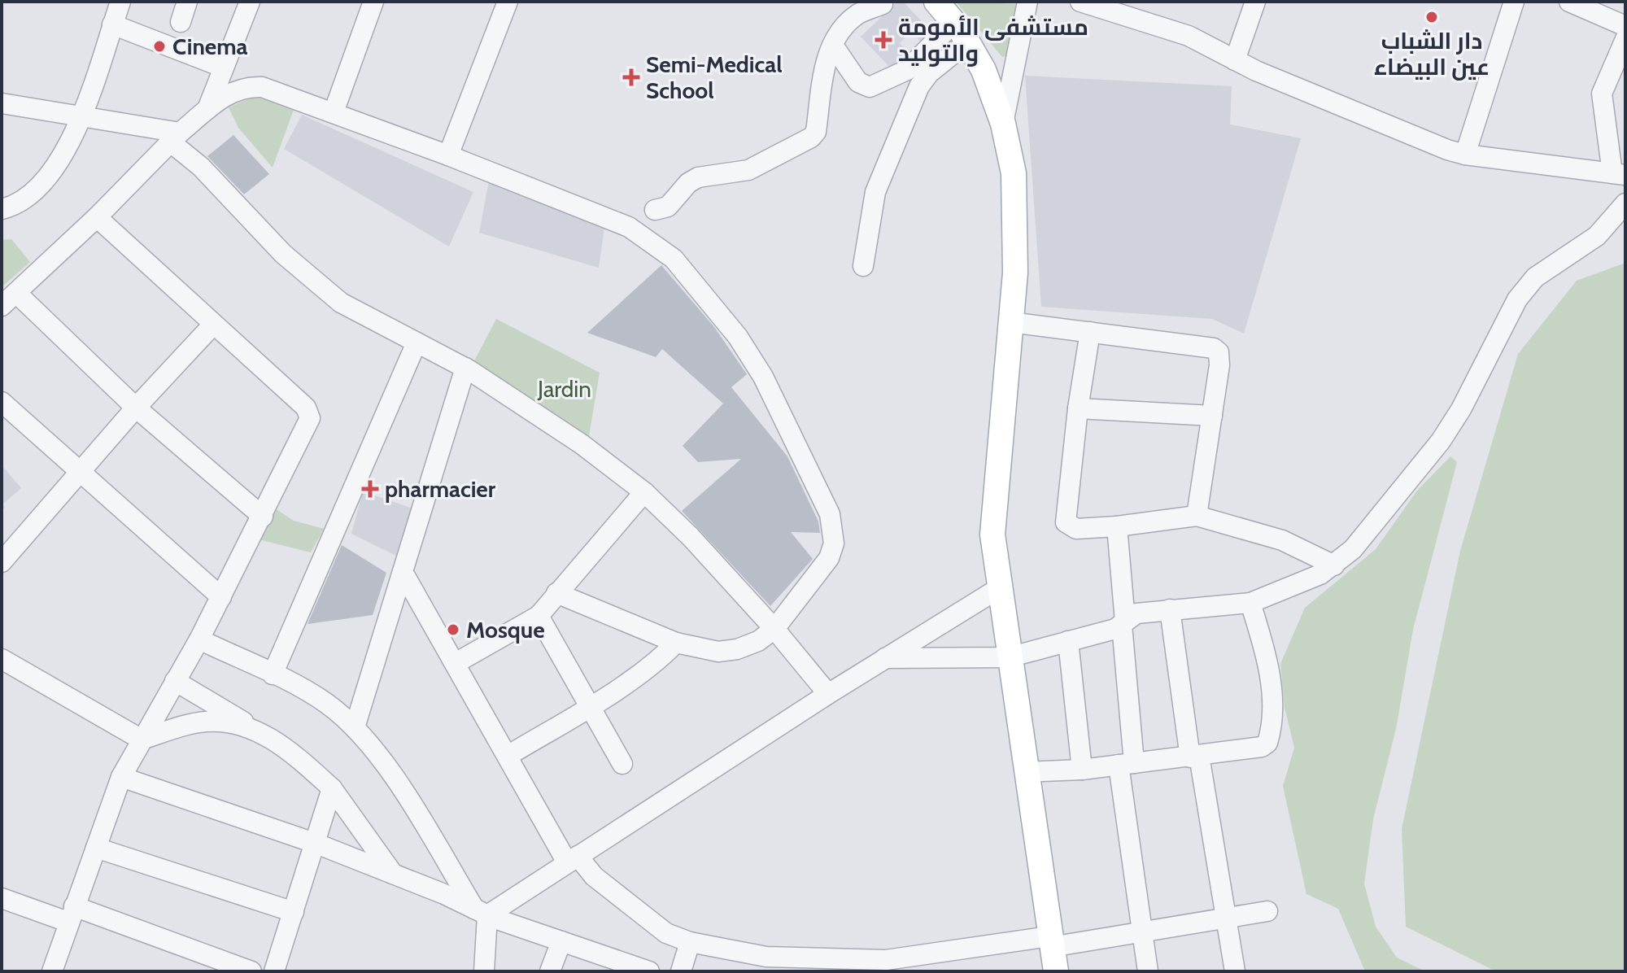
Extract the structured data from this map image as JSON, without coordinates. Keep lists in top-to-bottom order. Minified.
{"parks":["Jardin"],"places":{"other":["دار الشباب عين البيضاء","Cinema","Mosque"],"health":["مستشفى الأمومة والتوليد","Semi-Medical School","pharmacier"]}}
